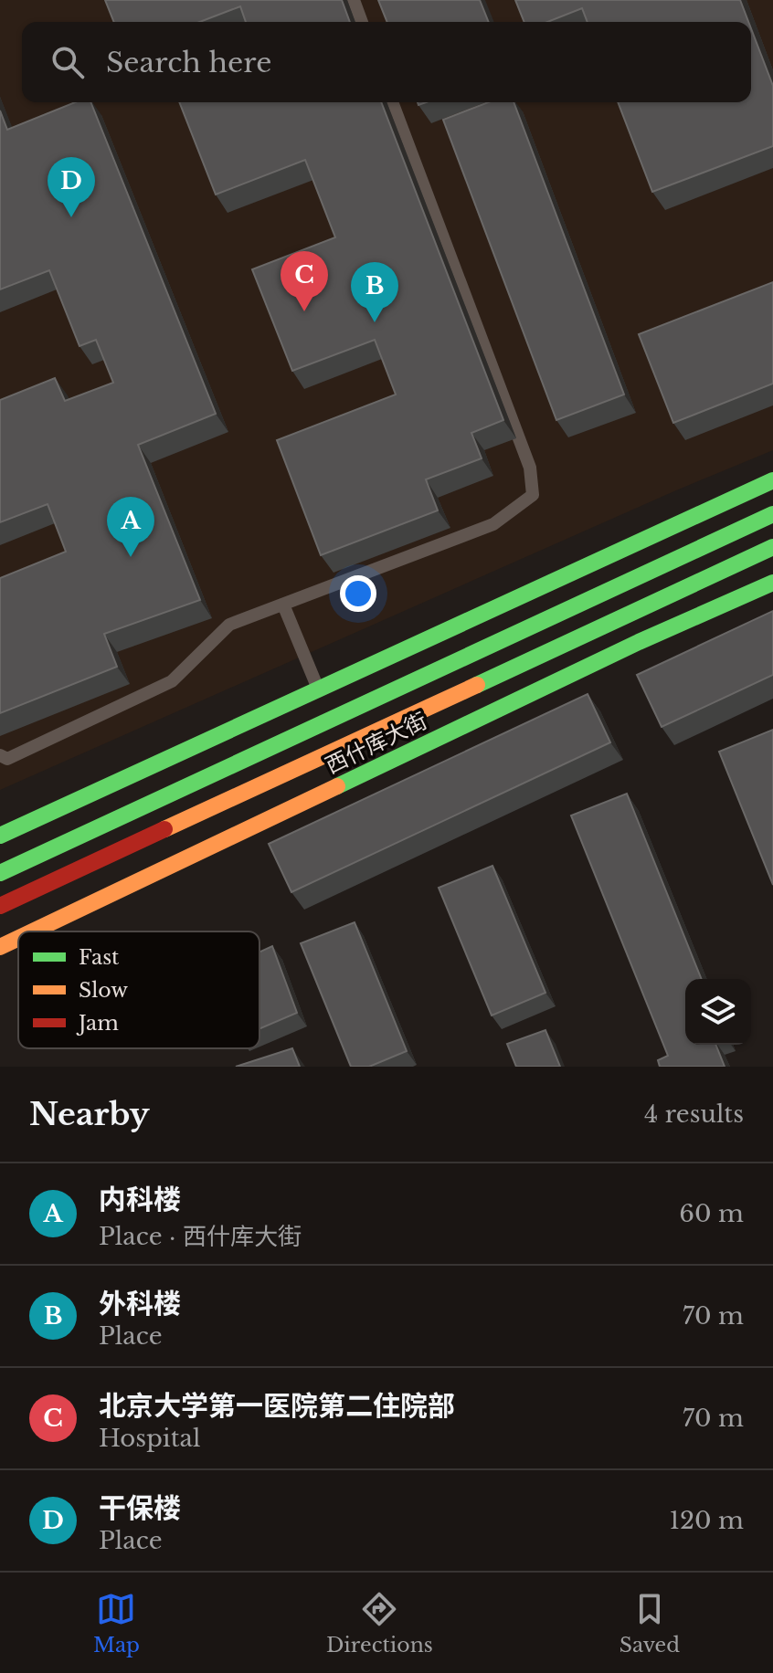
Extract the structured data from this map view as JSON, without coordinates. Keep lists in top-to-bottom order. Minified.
{"streets":{"street":["西什库大街"]},"legend":["Fast","Slow","Jam"],"page":{"search":"Search here","pins":["D","C","B","A"],"heading":["Nearby","4 results"],"list":[{"mark":"A","name":"内科楼","note":"Place · 西什库大街","value":"60 m"},{"mark":"B","name":"外科楼","note":"Place","value":"70 m"},{"mark":"C","name":"北京大学第一医院第二住院部","note":"Hospital","value":"70 m"},{"mark":"D","name":"干保楼","note":"Place","value":"120 m"}],"nav":["Map","Directions","Saved"]}}
